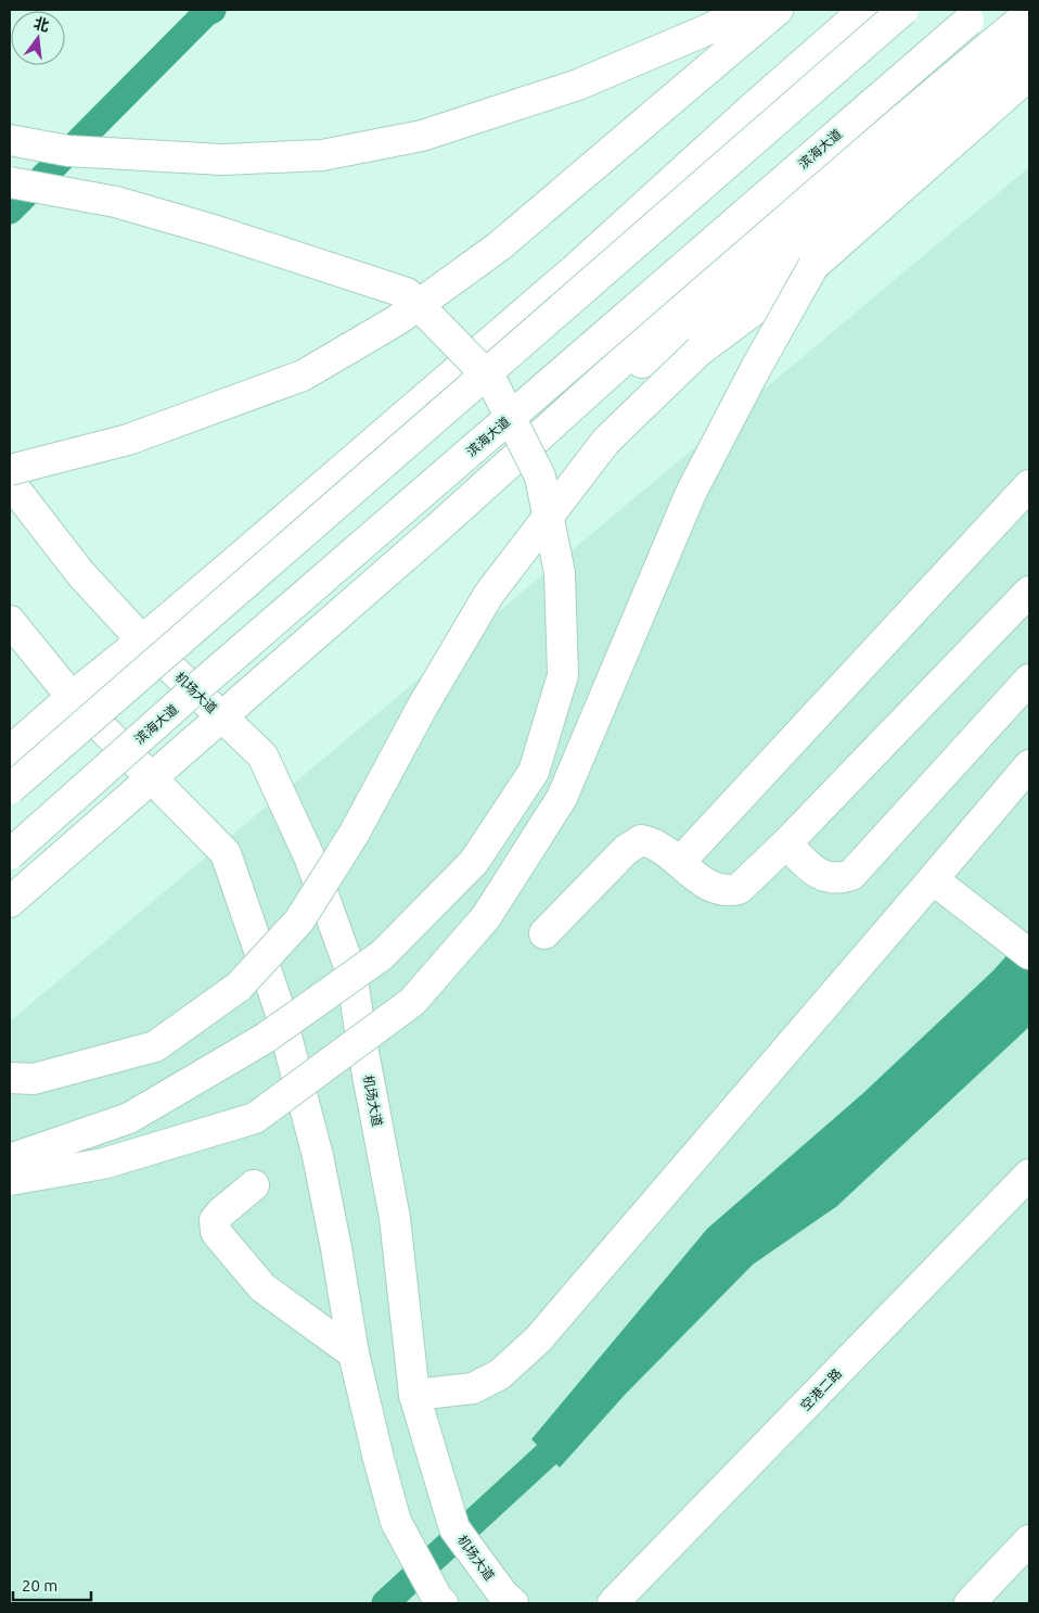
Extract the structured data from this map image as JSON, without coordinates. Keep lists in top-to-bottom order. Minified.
{"streets":{"main road":["滨海大道","机场大道","空港二路"]},"scale_bar":"20 m","north":"top"}
